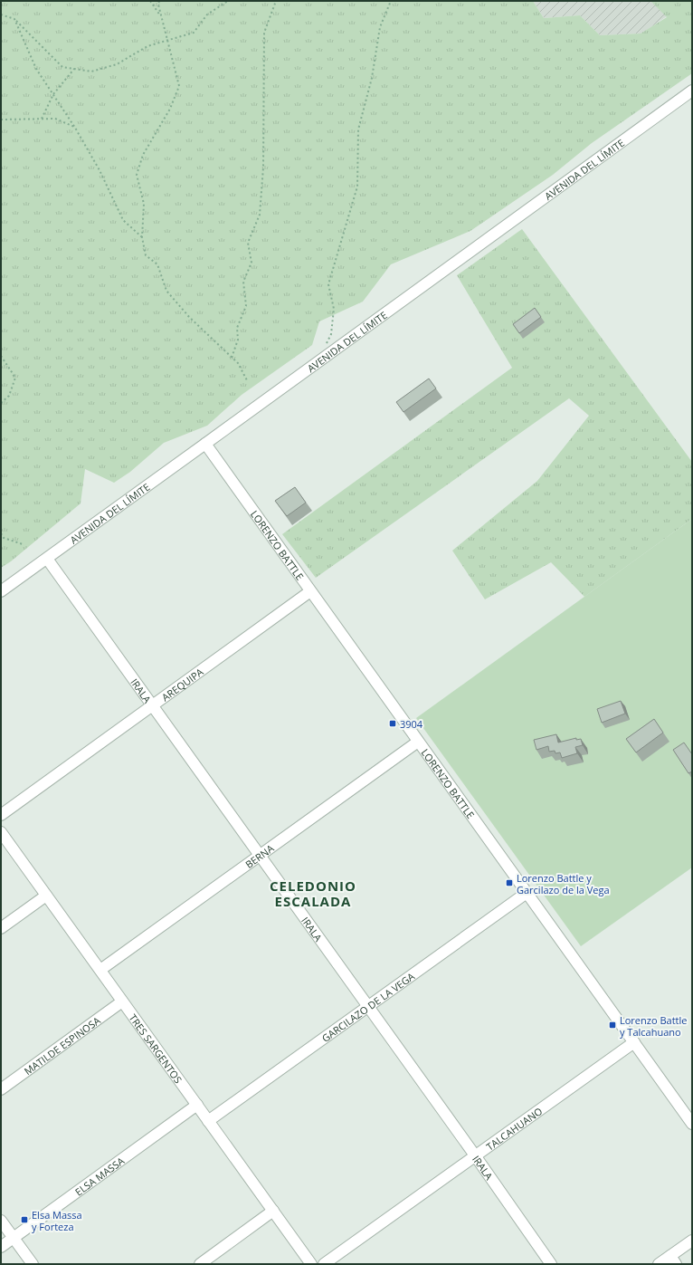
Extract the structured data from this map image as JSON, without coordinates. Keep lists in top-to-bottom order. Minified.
{"streets":{"street":["AVENIDA DEL LÍMITE","LORENZO BATTLE","AREQUIPA","IRALA","BERNA","GARCILAZO DE LA VEGA","MATILDE ESPINOSA","TRES SARGENTOS","TALCAHUANO","ELSA MASSA"]},"crossings":[["AVENIDA DEL LÍMITE","LORENZO BATTLE"],["AVENIDA DEL LÍMITE","IRALA"],["LORENZO BATTLE","AREQUIPA"],["LORENZO BATTLE","BERNA"],["LORENZO BATTLE","GARCILAZO DE LA VEGA"],["LORENZO BATTLE","TALCAHUANO"],["AREQUIPA","IRALA"],["IRALA","BERNA"],["IRALA","GARCILAZO DE LA VEGA"],["IRALA","TALCAHUANO"],["BERNA","TRES SARGENTOS"],["GARCILAZO DE LA VEGA","TRES SARGENTOS"],["MATILDE ESPINOSA","TRES SARGENTOS"],["TRES SARGENTOS","ELSA MASSA"]],"districts":["CELEDONIO ESCALADA"],"places":{"transit":["3904","Lorenzo Battle y Garcilazo de la Vega","Lorenzo Battle y Talcahuano","Elsa Massa y Forteza"]}}
